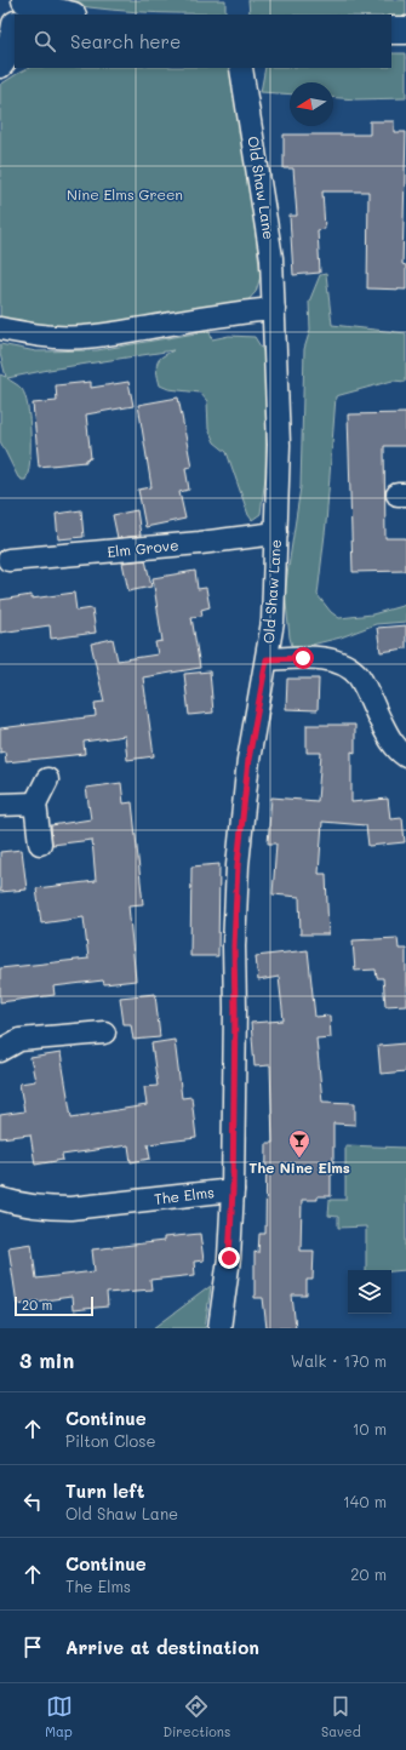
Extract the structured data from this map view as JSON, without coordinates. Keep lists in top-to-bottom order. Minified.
{"streets":{"street":["Old Shaw Lane","Elm Grove","The Elms"]},"crossings":[["Old Shaw Lane","Elm Grove"],["Old Shaw Lane","The Elms"]],"parks":["Nine Elms Green"],"places":{"bar":["The Nine Elms"]},"scale_bar":"20 m","north":"left","page":{"search":"Search here","scale":"20 m","heading":["3 min","Walk · 170 m"],"list":[["Continue","Pilton Close","10 m"],["Turn left","Old Shaw Lane","140 m"],["Continue","The Elms","20 m"],"Arrive at destination"],"nav":["Map","Directions","Saved"]}}
